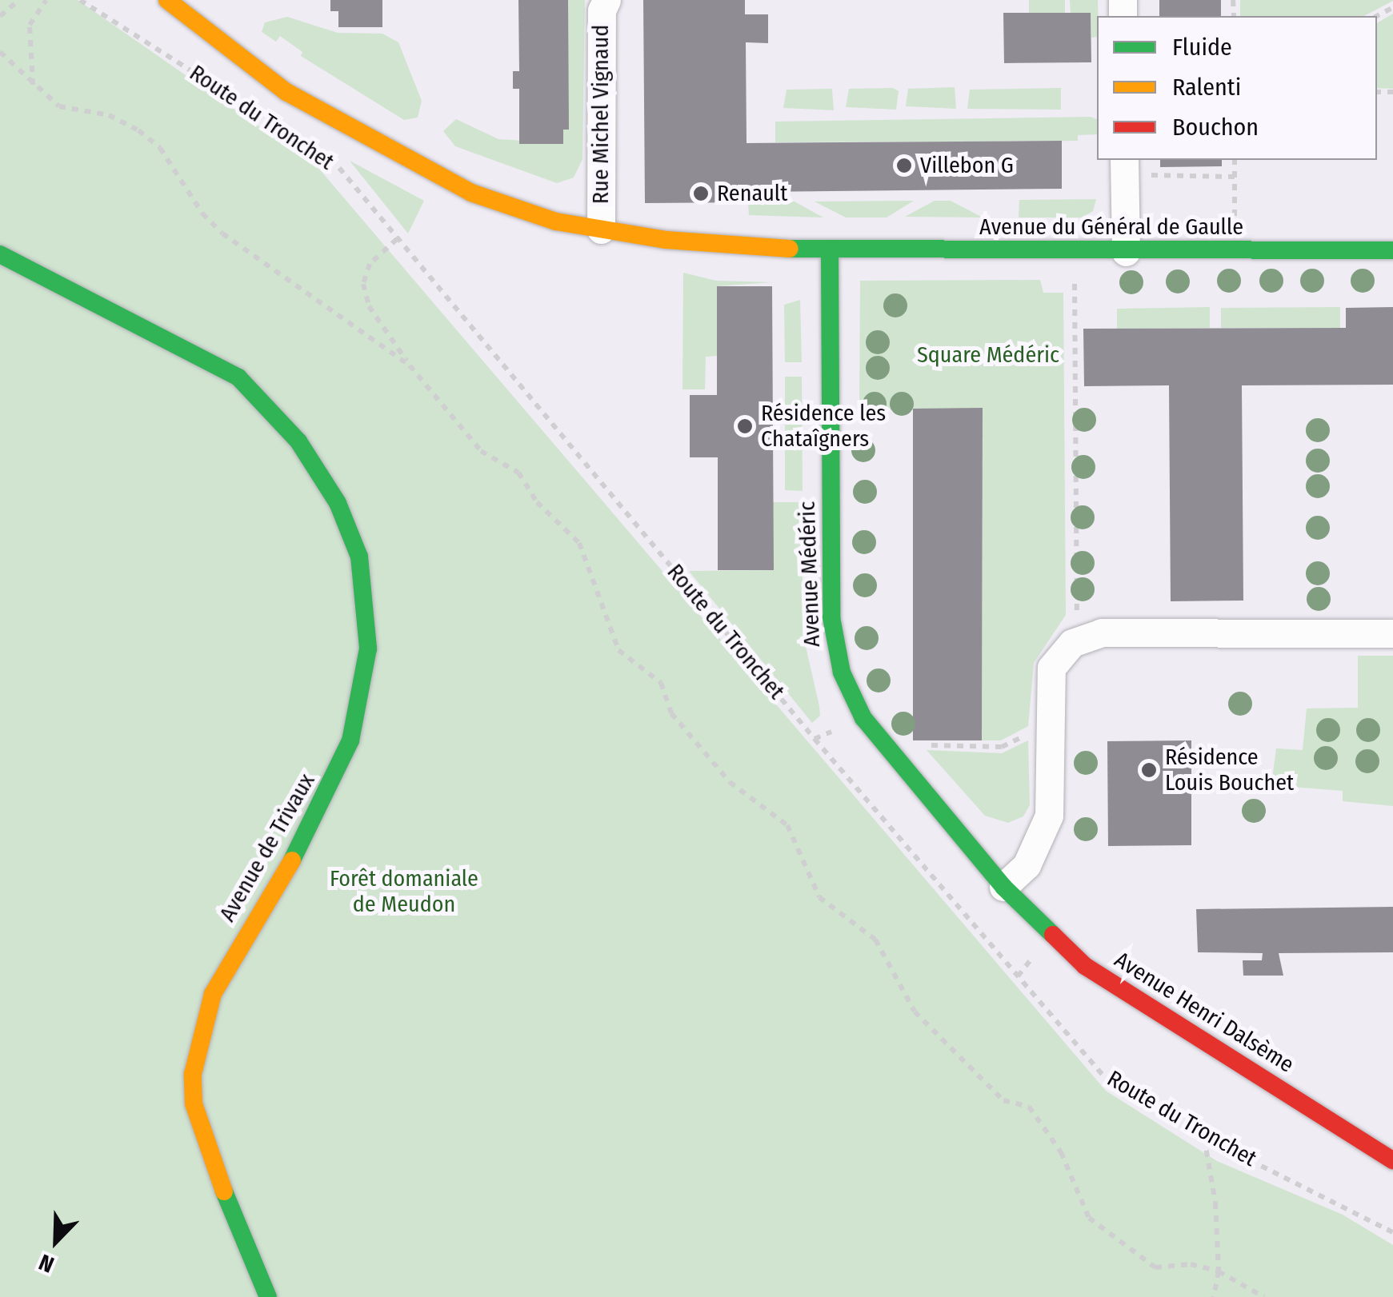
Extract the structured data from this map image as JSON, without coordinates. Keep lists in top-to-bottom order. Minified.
{"streets":{"street":["Rue Michel Vignaud","Avenue du Général de Gaulle","Avenue Médéric","Avenue de Trivaux","Avenue Henri Dalsème"],"path":["Route du Tronchet"]},"crossings":[["Rue Michel Vignaud","Avenue du Général de Gaulle"],["Avenue du Général de Gaulle","Avenue Médéric"],["Avenue Médéric","Avenue Henri Dalsème"]],"parks":["Square Médéric","Forêt domaniale de Meudon"],"places":["Villebon G","Renault","Résidence les Chataîgners","Résidence Louis Bouchet"],"legend":["Fluide","Ralenti","Bouchon"],"north":"bottom left"}
